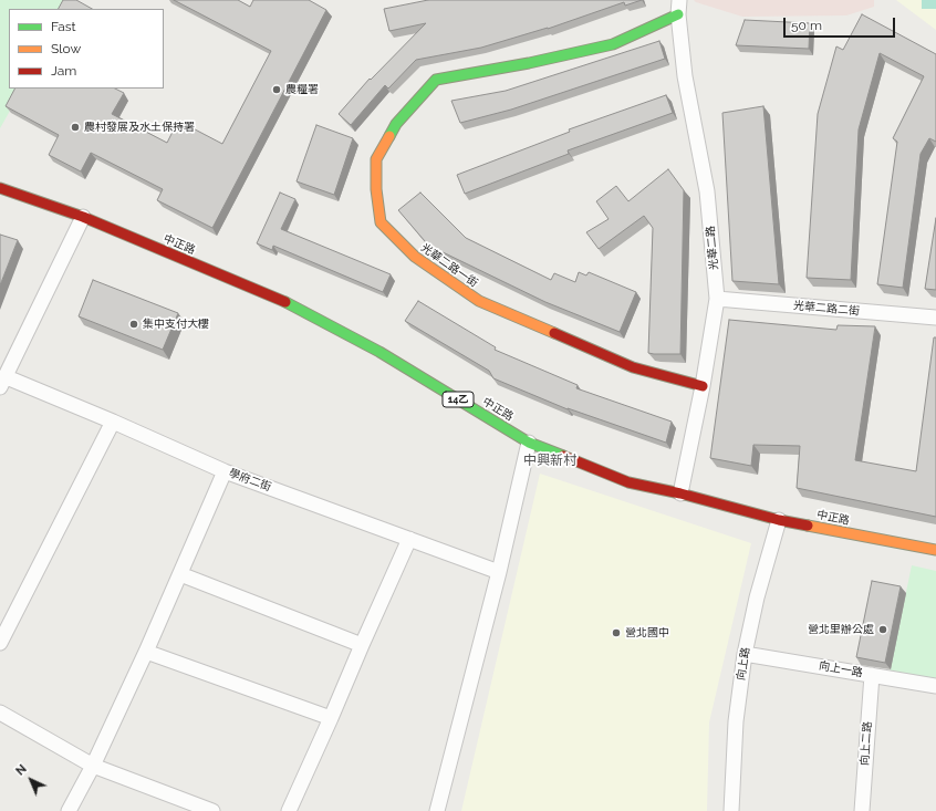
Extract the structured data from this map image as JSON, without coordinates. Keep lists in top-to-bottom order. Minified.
{"streets":{"main road":["中正路","光華二路一街","14乙"],"street":["光華二路","光華二路二街","學府二街","向上路","向上一路","向上二路"]},"crossings":[["中正路","光華二路"],["中正路","向上路"],["光華二路","光華二路一街"],["光華二路","光華二路二街"],["向上路","向上一路"],["向上一路","向上二路"]],"districts":["中興新村"],"places":["農糧署","農村發展及水土保持署","集中支付大樓","營北里辦公處","營北國中"],"legend":["Fast","Slow","Jam"],"scale_bar":"50 m","north":"top left"}
